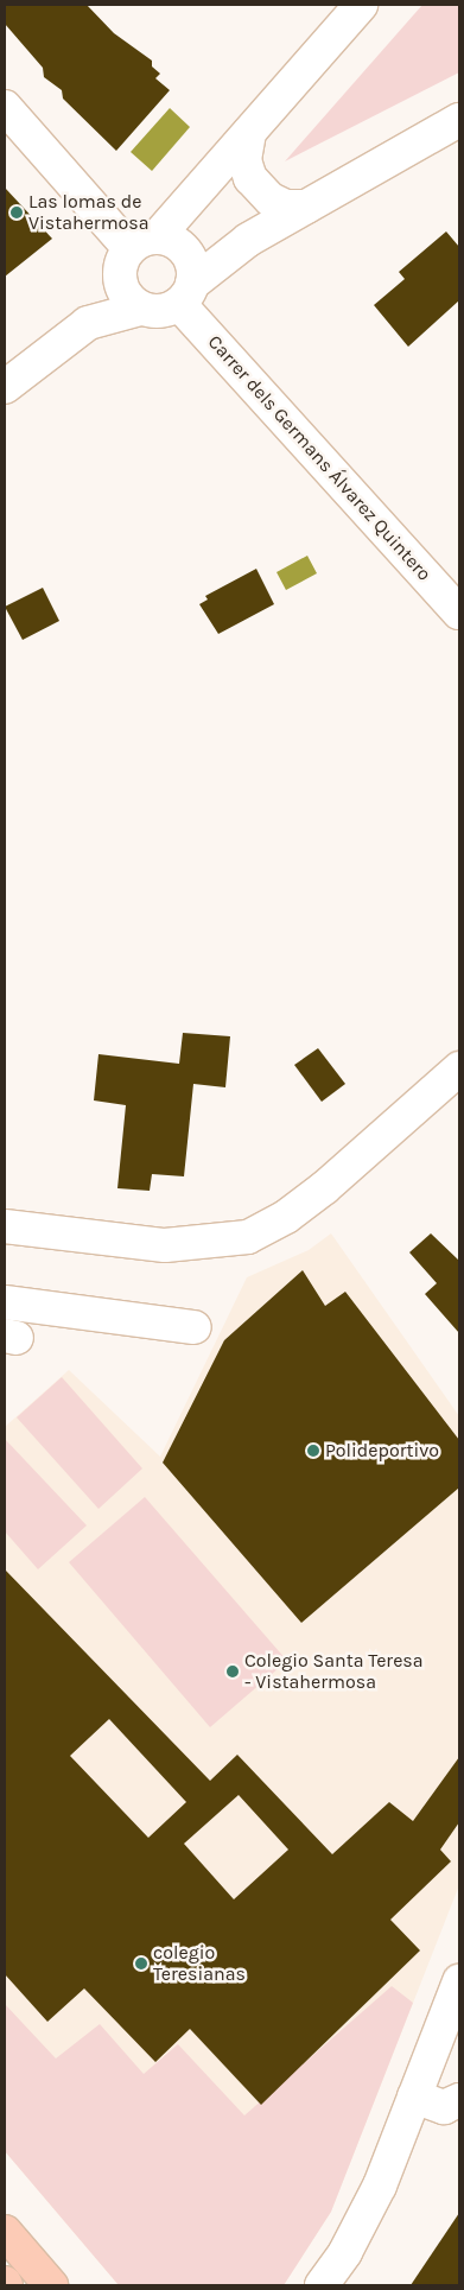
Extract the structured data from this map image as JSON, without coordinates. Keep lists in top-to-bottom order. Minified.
{"streets":{"street":["Carrer dels Germans Álvarez Quintero"]},"places":["Las lomas de Vistahermosa","Polideportivo","Colegio Santa Teresa - Vistahermosa","colegio Teresianas"]}
